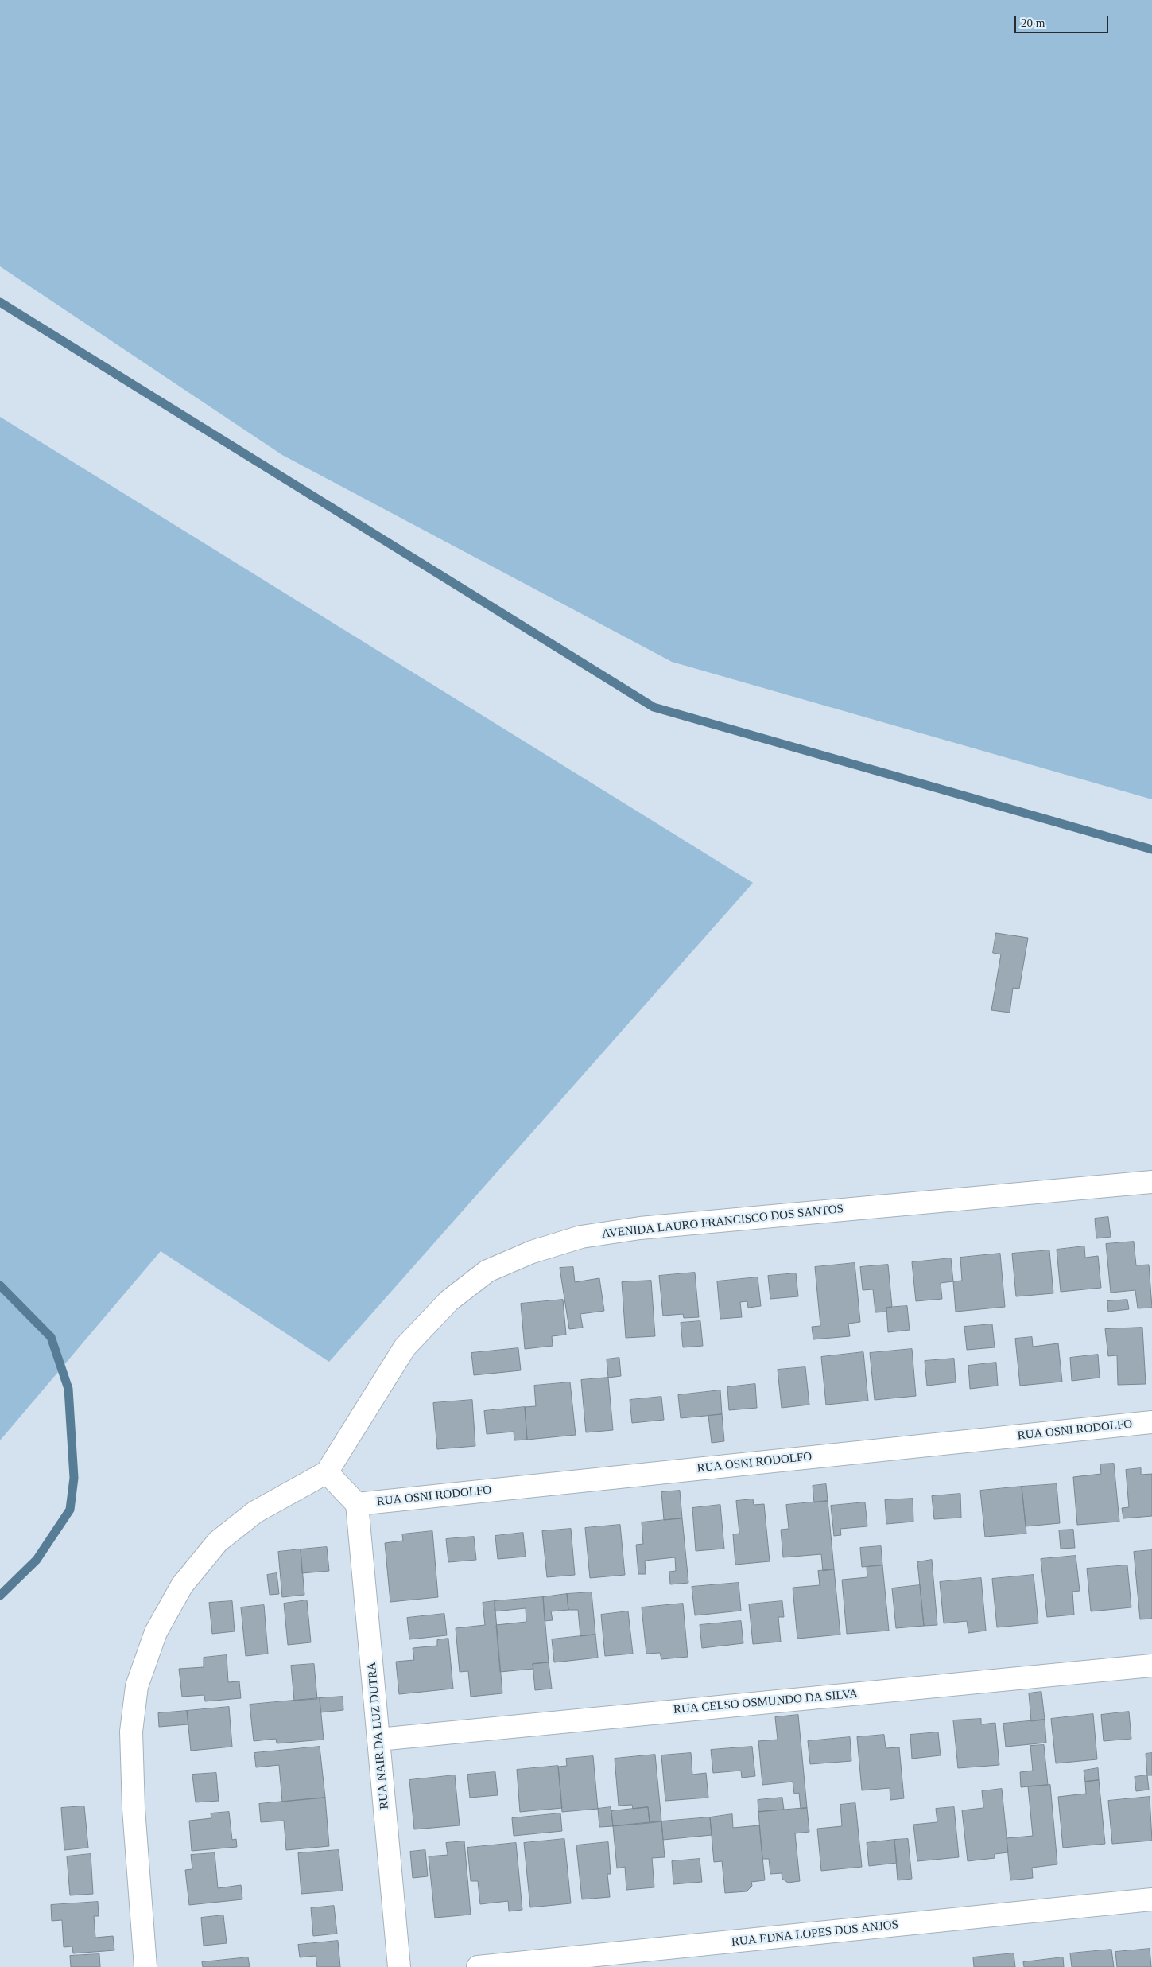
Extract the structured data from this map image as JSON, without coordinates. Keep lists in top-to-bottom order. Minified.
{"streets":{"street":["AVENIDA LAURO FRANCISCO DOS SANTOS","RUA OSNI RODOLFO","RUA CELSO OSMUNDO DA SILVA","RUA NAIR DA LUZ DUTRA","RUA EDNA LOPES DOS ANJOS"]},"crossings":[["RUA OSNI RODOLFO","RUA NAIR DA LUZ DUTRA"],["RUA CELSO OSMUNDO DA SILVA","RUA NAIR DA LUZ DUTRA"]],"scale_bar":"20 m"}
